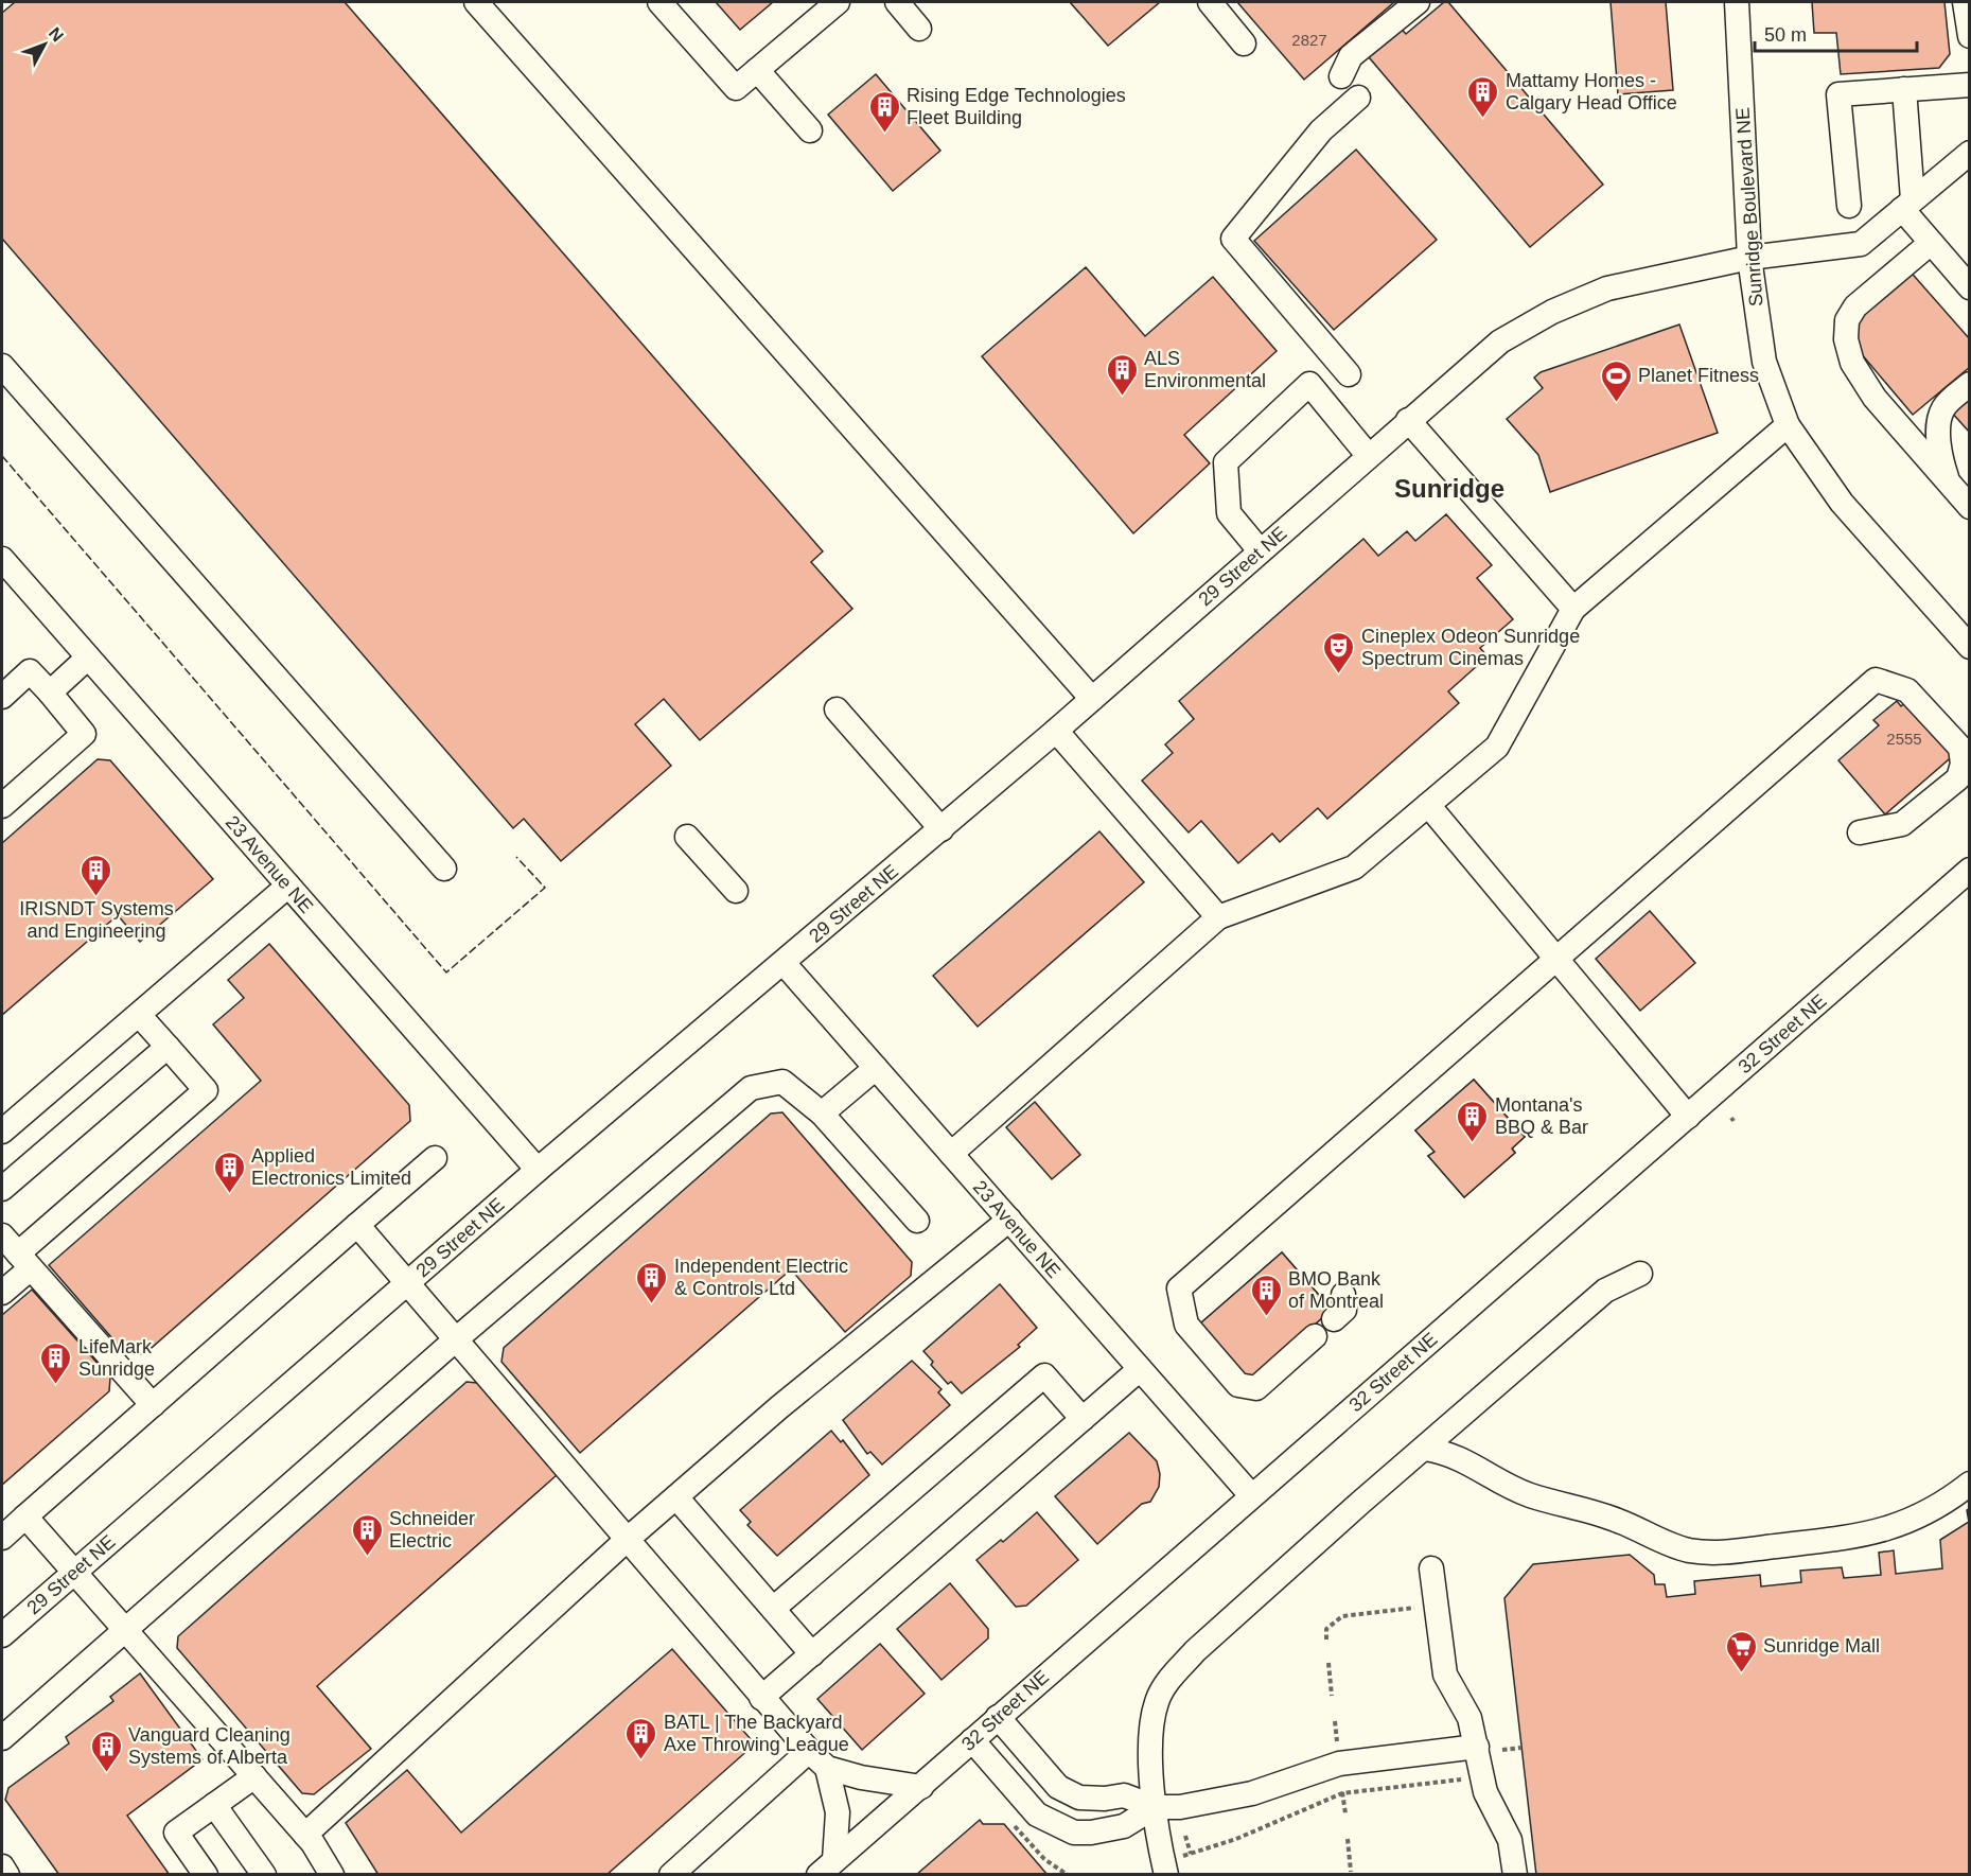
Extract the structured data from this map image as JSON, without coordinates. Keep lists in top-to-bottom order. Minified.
{"streets":{"street":["Sunridge Boulevard NE","29 Street NE","23 Avenue NE","32 Street NE"]},"crossings":[["Sunridge Boulevard NE","29 Street NE"],["29 Street NE","23 Avenue NE"],["23 Avenue NE","32 Street NE"]],"districts":["Sunridge"],"places":{"building":["Mattamy Homes - Calgary Head Office","Rising Edge Technologies Fleet Building","ALS Environmental","IRISNDT Systems and Engineering","Montana's BBQ & Bar","Applied Electronics Limited","Independent Electric & Controls Ltd","BMO Bank of Montreal","LifeMark Sunridge","Schneider Electric","BATL | The Backyard Axe Throwing League","Vanguard Cleaning Systems of Alberta"],"sports":["Planet Fitness"],"theatre":["Cineplex Odeon Sunridge Spectrum Cinemas"],"supermarket":["Sunridge Mall"]},"house_numbers":["2827","2555"],"scale_bar":"50 m","north":"top right"}
